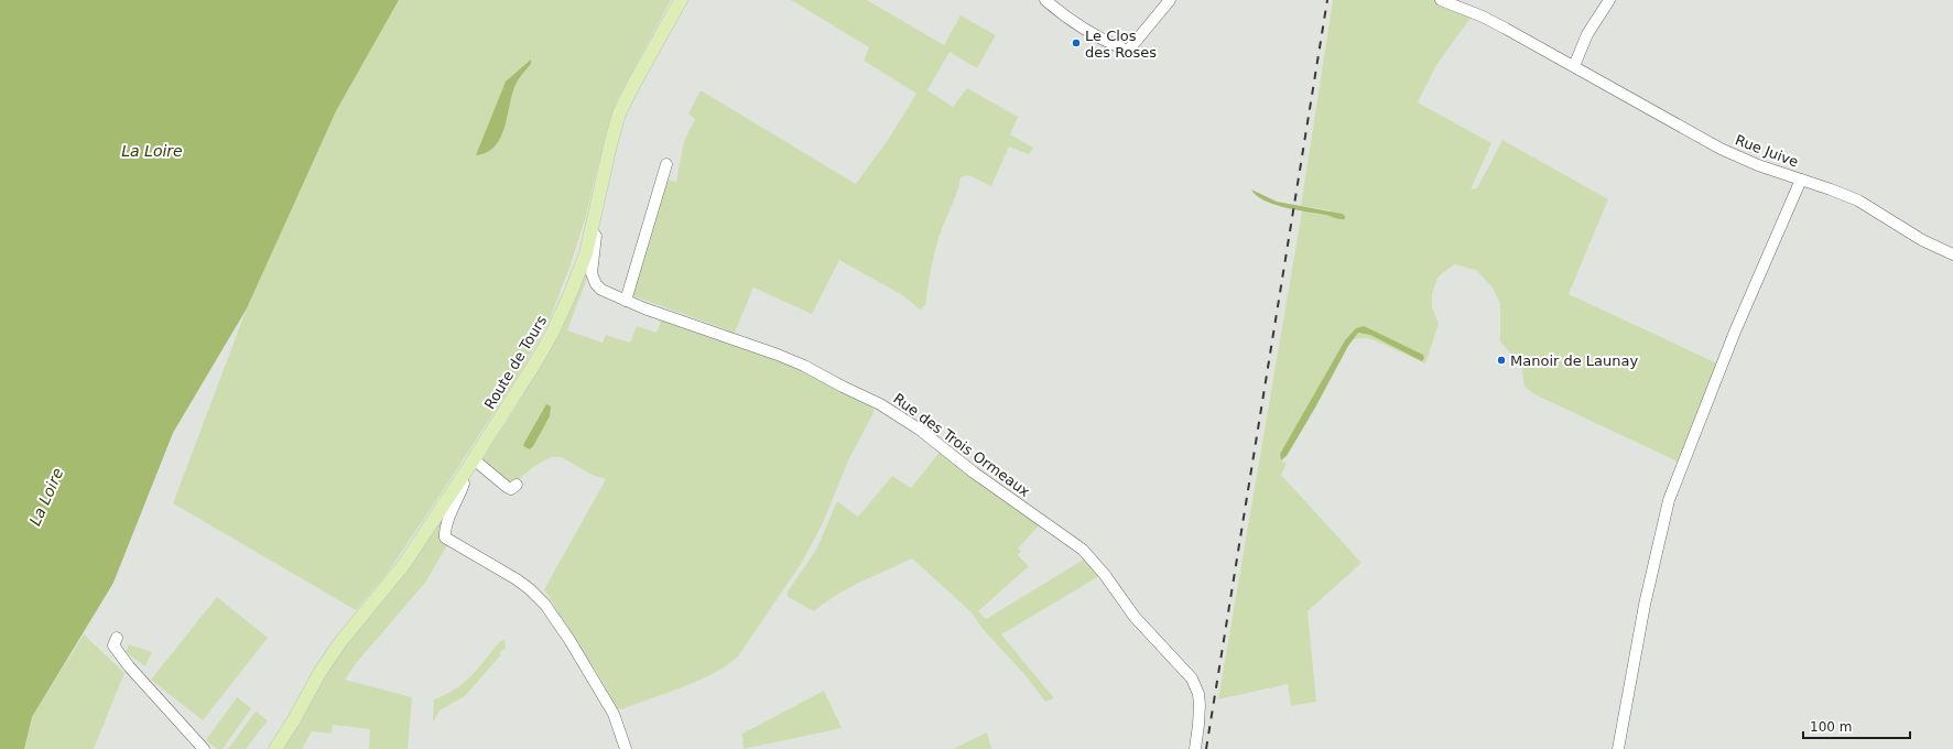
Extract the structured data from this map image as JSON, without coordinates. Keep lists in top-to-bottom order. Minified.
{"streets":{"main road":["Route de Tours"],"street":["Rue Juive","Rue des Trois Ormeaux"]},"crossings":[["Route de Tours","Rue des Trois Ormeaux"]],"water":["La Loire"],"places":["Le Clos des Roses","Manoir de Launay"],"scale_bar":"100 m"}
